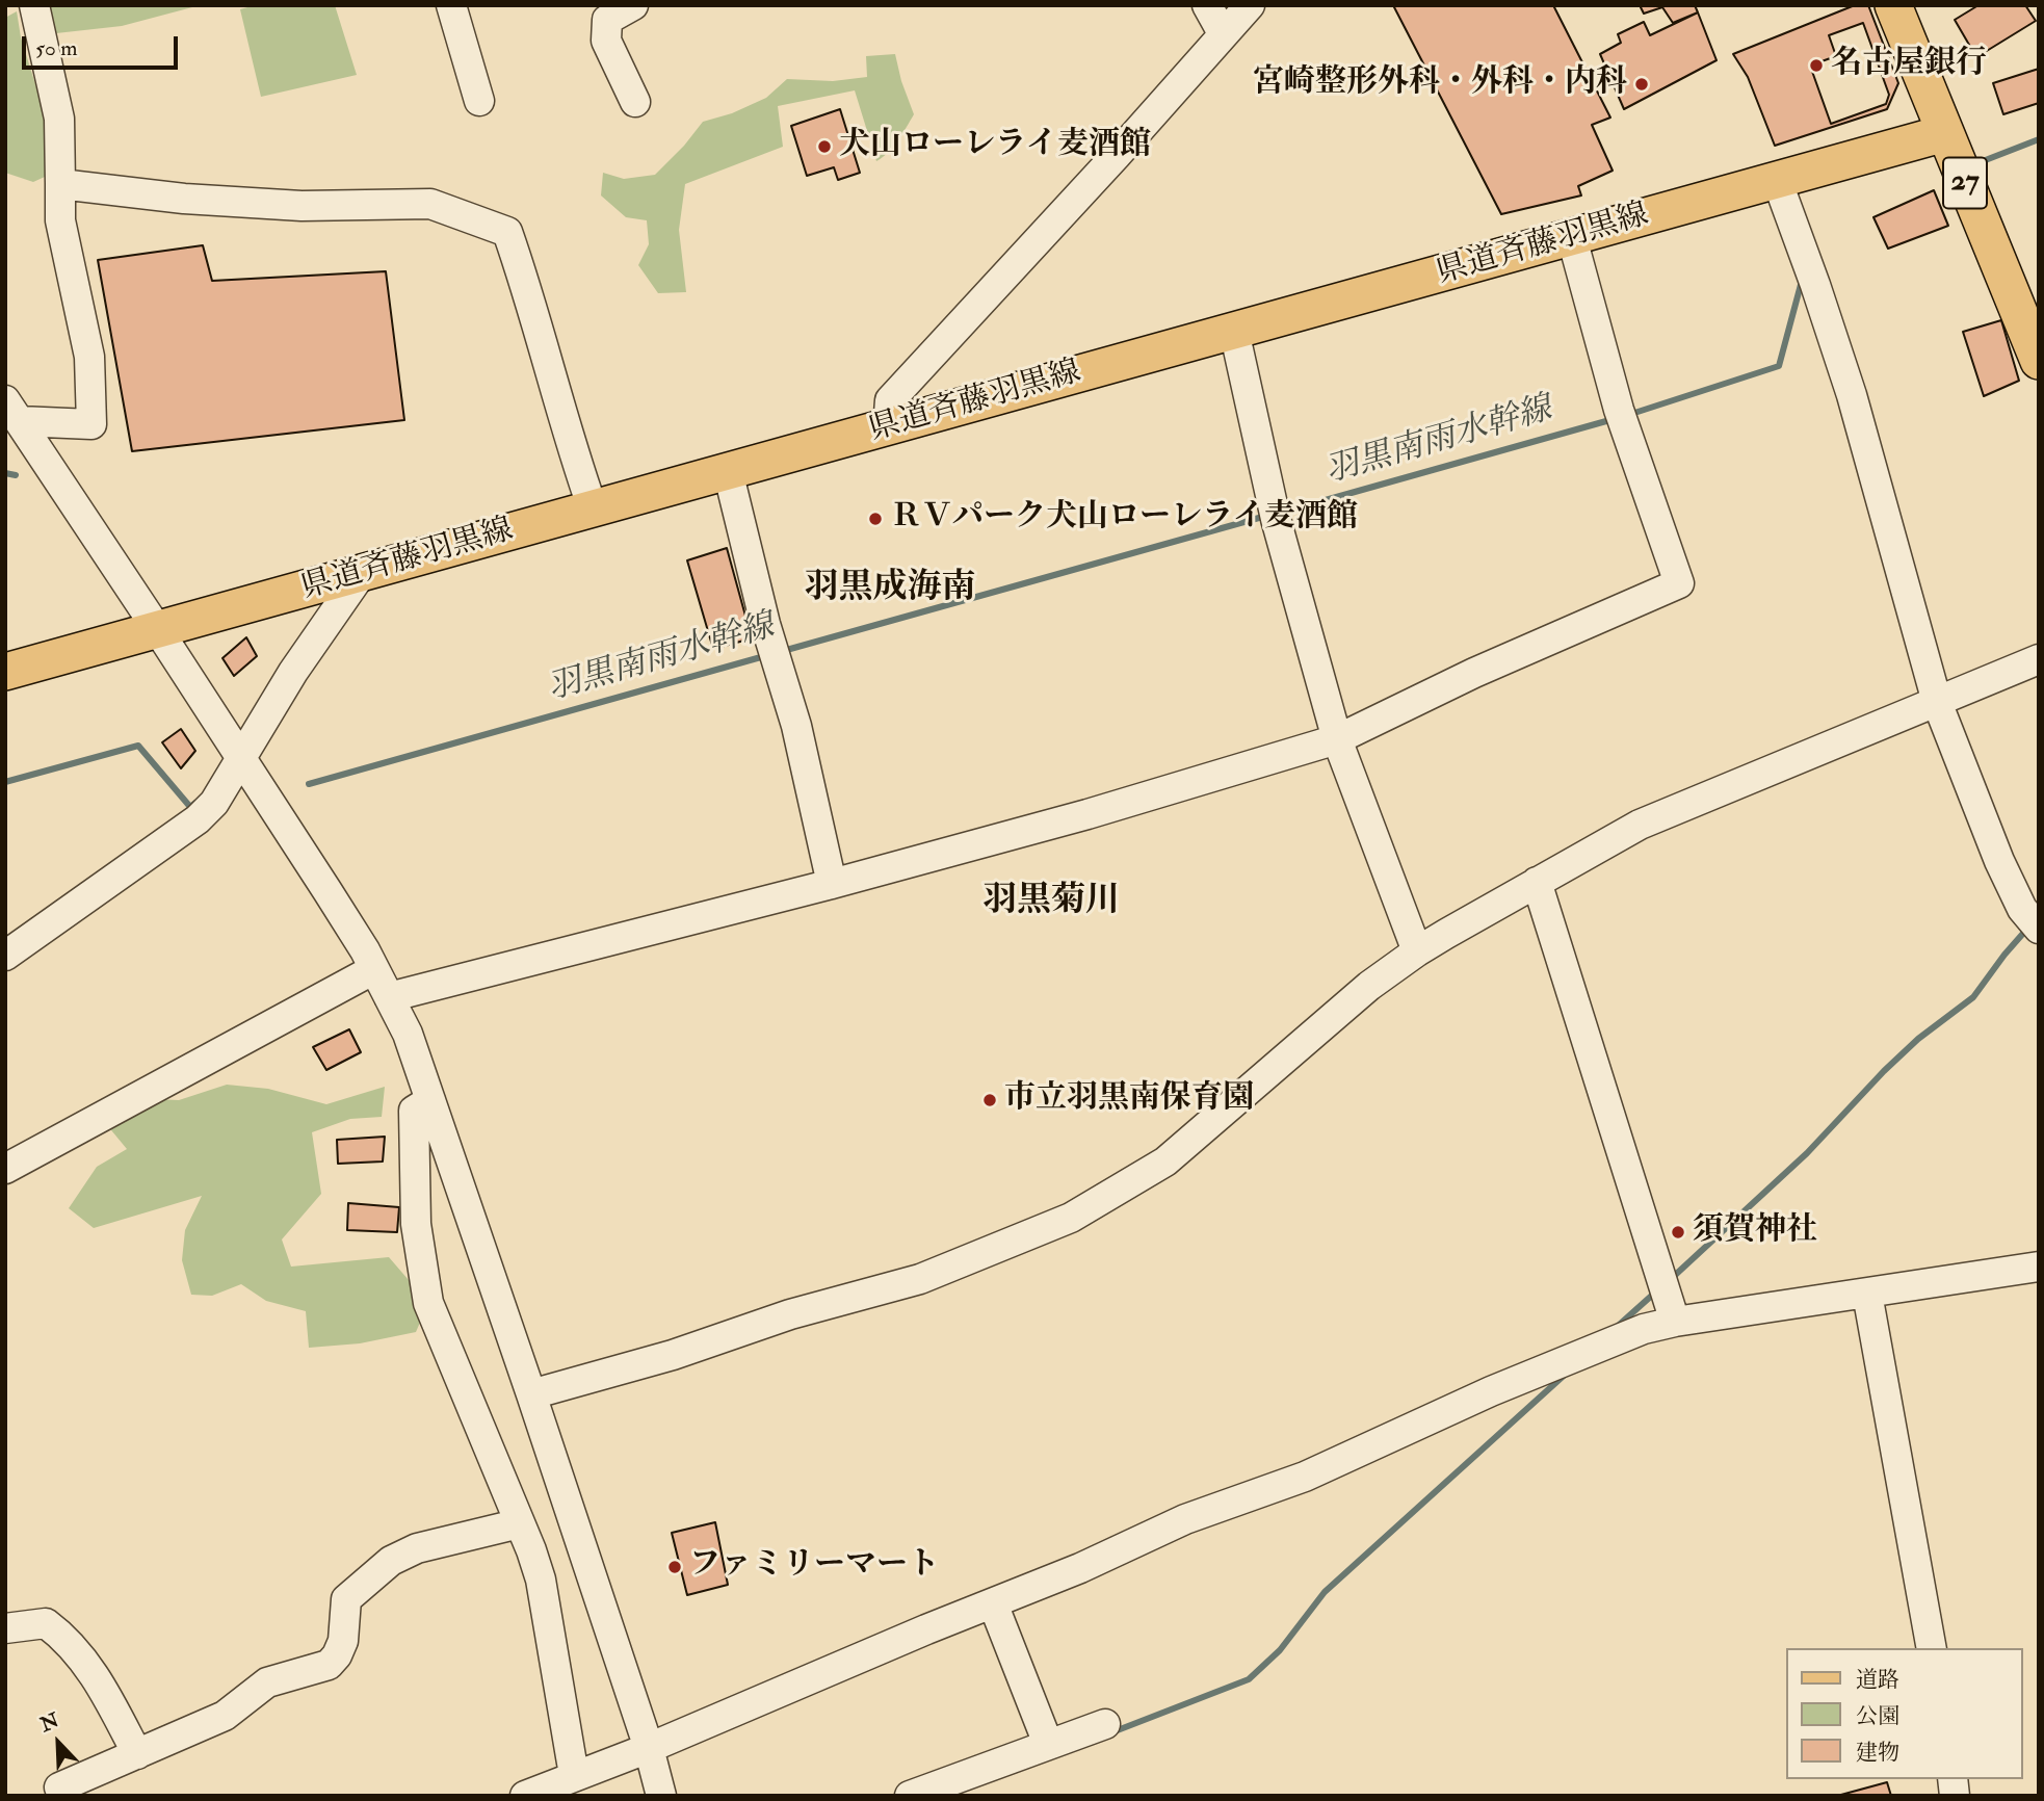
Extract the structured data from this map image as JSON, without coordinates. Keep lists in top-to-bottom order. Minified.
{"streets":{"main road":["27","県道斉藤羽黒線"]},"crossings":[["27","県道斉藤羽黒線"]],"districts":["羽黒成海南","羽黒菊川"],"water":["羽黒南雨水幹線"],"places":["名古屋銀行","宮崎整形外科・外科・内科","犬山ローレライ麦酒館","ＲＶパーク犬山ローレライ麦酒館","市立羽黒南保育園","須賀神社","ファミリーマート"],"legend":["道路","公園","建物"],"scale_bar":"50 m","north":"top left"}
